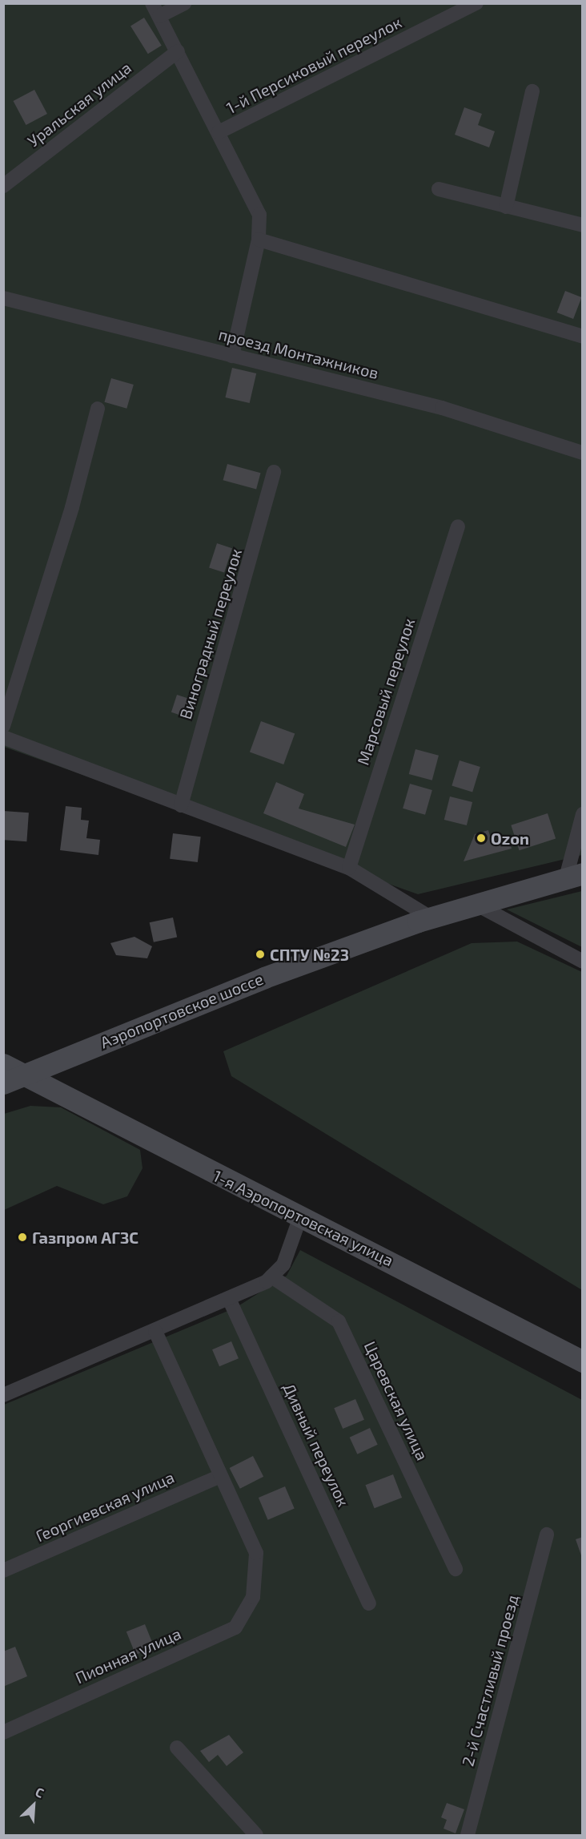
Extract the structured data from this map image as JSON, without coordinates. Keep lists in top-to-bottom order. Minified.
{"streets":{"street":["1-й Персиковый переулок","Уральская улица","проезд Монтажников","Виноградный переулок","Марсовый переулок","Аэропортовское шоссе","1-я Аэропортовская улица","Царевская улица","Дивный переулок","Георгиевская улица","Пионная улица","2-й Счастливый проезд"]},"crossings":[["Аэропортовское шоссе","1-я Аэропортовская улица"],["Георгиевская улица","Пионная улица"]],"places":["Ozon","СПТУ №23","Газпром АГЗС"],"north":"top right"}
